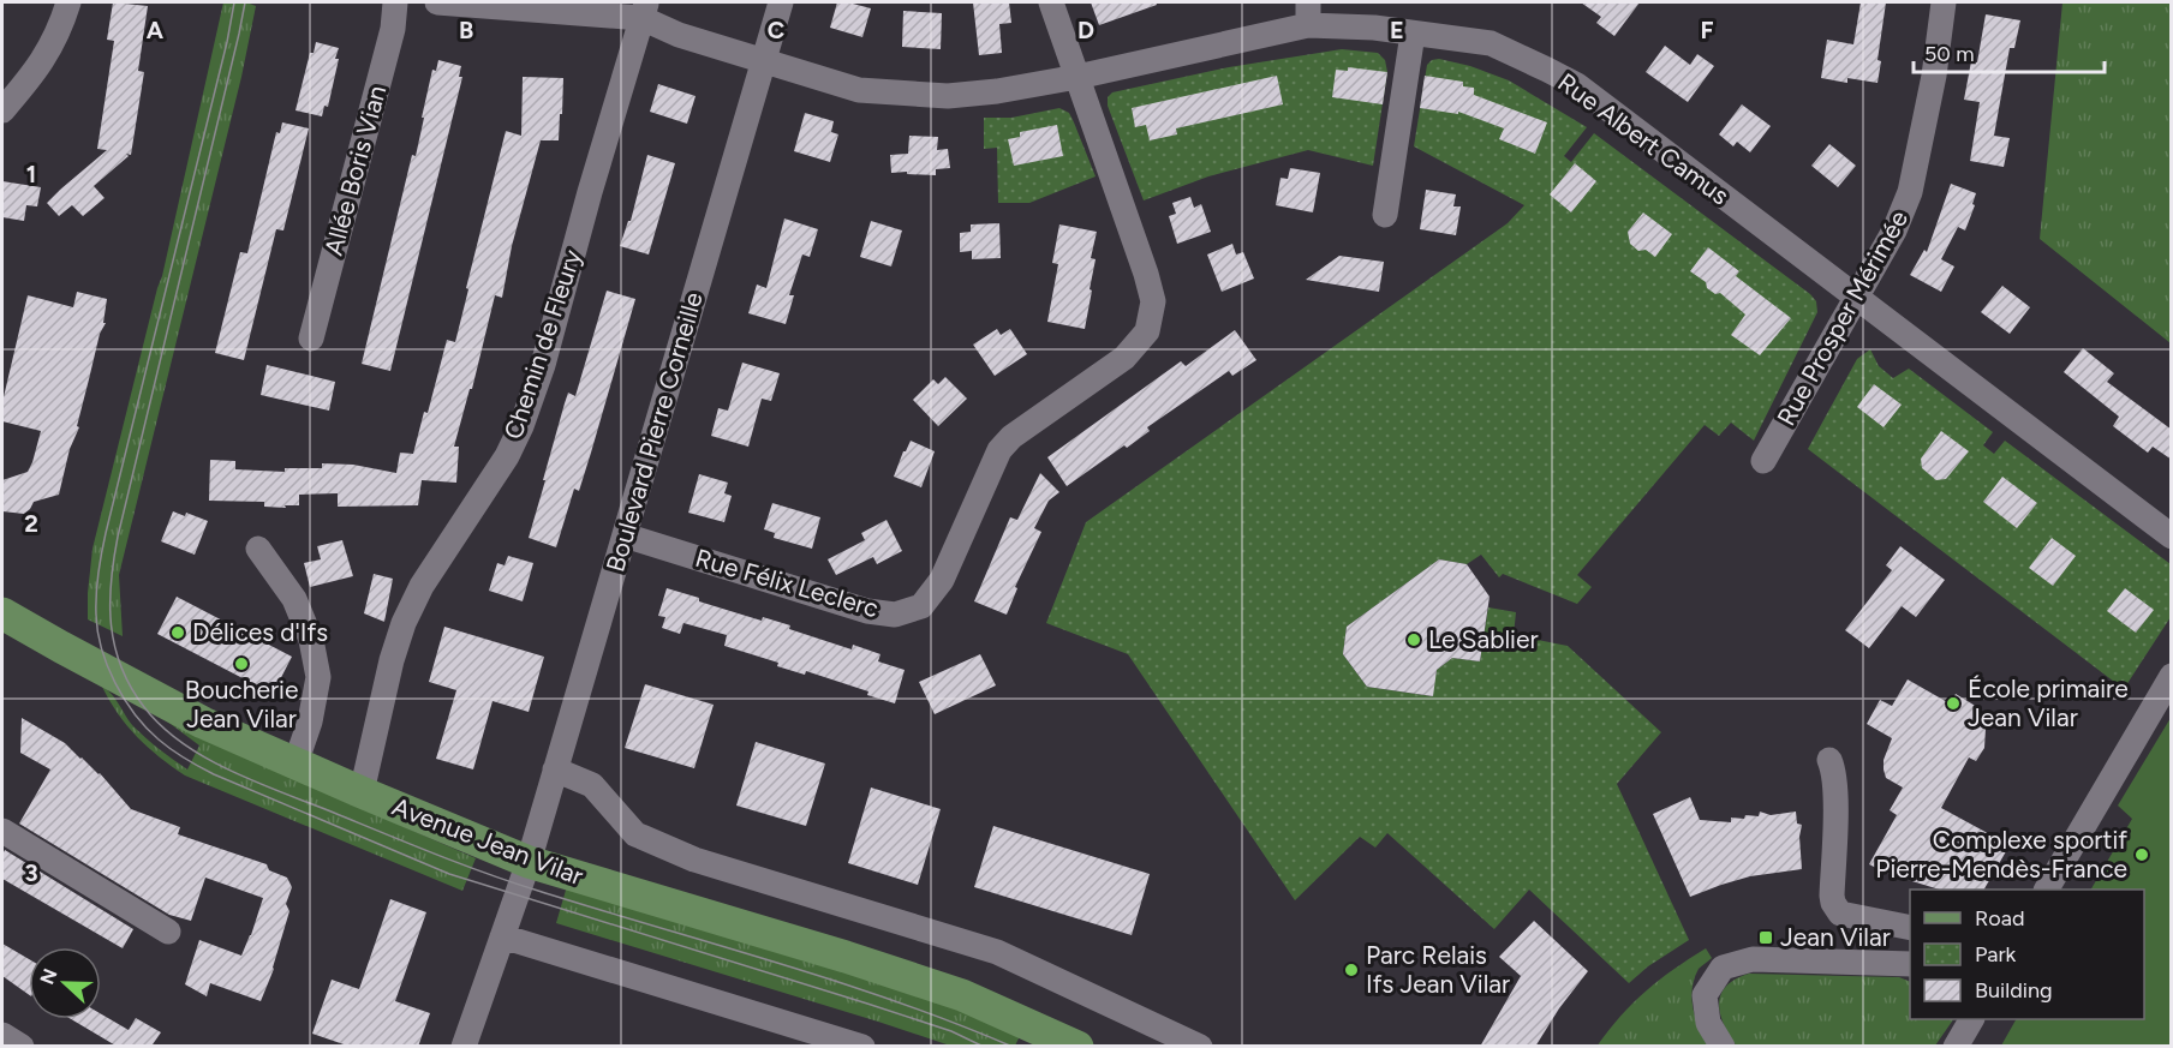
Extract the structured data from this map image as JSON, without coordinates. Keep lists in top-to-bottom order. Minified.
{"streets":{"main road":["Avenue Jean Vilar"],"street":["Rue Albert Camus","Allée Boris Vian","Rue Prosper Mérimée","Chemin de Fleury","Boulevard Pierre Corneille","Rue Félix Leclerc"]},"crossings":[["Rue Albert Camus","Rue Prosper Mérimée"],["Rue Albert Camus","Chemin de Fleury"],["Rue Albert Camus","Boulevard Pierre Corneille"],["Rue Albert Camus","Rue Félix Leclerc"],["Chemin de Fleury","Avenue Jean Vilar"],["Boulevard Pierre Corneille","Rue Félix Leclerc"],["Boulevard Pierre Corneille","Avenue Jean Vilar"]],"places":{"other":["Délices d'Ifs","Le Sablier","Boucherie Jean Vilar","École primaire Jean Vilar","Complexe sportif Pierre-Mendès-France","Parc Relais Ifs Jean Vilar"],"transit":["Jean Vilar"]},"legend":["Road","Park","Building"],"scale_bar":"50 m","north":"left","grid":{"columns":["A","B","C","D","E","F"],"rows":["1","2","3"]}}
